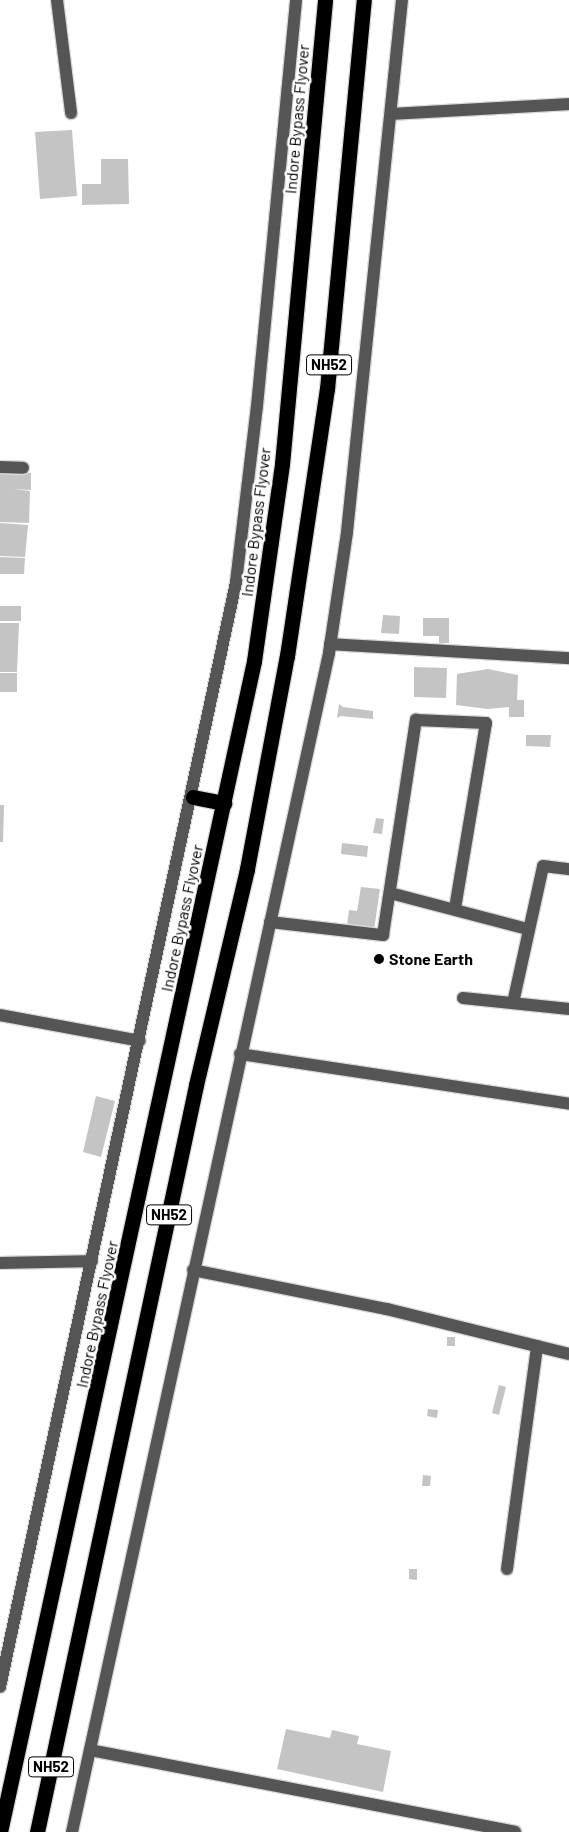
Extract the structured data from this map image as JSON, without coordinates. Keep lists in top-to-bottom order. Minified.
{"streets":{"highway":["Indore Bypass Flyover","NH52"]},"places":["Stone Earth"]}
